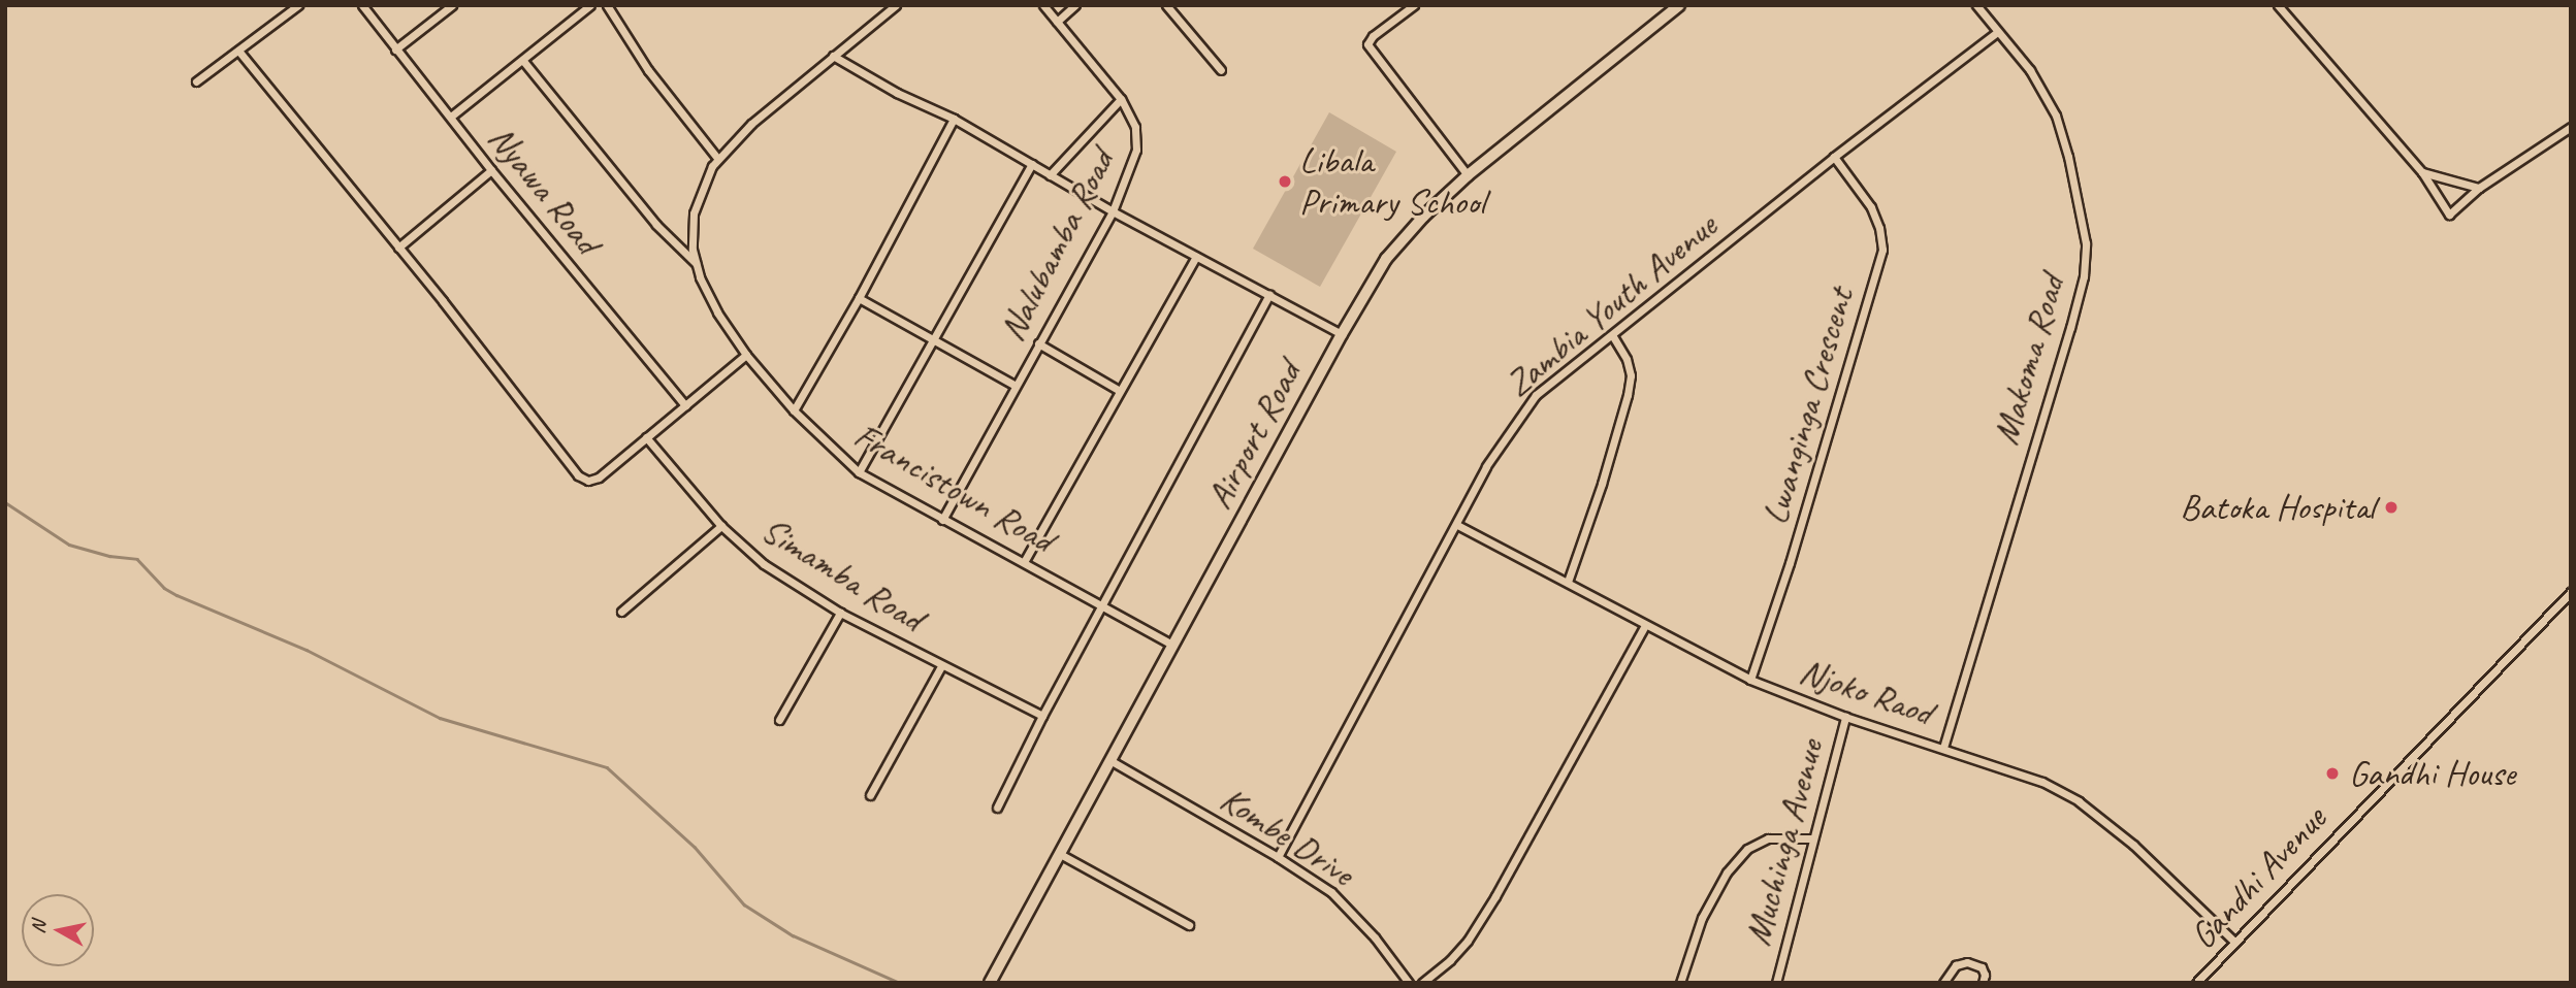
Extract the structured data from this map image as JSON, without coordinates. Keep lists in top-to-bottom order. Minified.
{"streets":{"street":["Nyawa Road","Nalubamba Road","Zambia Youth Avenue","Makoma Road","Lwanginga Crescent","Airport Road","Francistown Road","Simamba Road","Njoko Raod","Kombe Drive","Muchinga Avenue","Gandhi Avenue"]},"crossings":[["Nalubamba Road","Francistown Road"],["Zambia Youth Avenue","Makoma Road"],["Zambia Youth Avenue","Lwanginga Crescent"],["Zambia Youth Avenue","Njoko Raod"],["Zambia Youth Avenue","Kombe Drive"],["Makoma Road","Njoko Raod"],["Lwanginga Crescent","Njoko Raod"],["Airport Road","Francistown Road"],["Airport Road","Kombe Drive"],["Njoko Raod","Muchinga Avenue"],["Njoko Raod","Gandhi Avenue"]],"places":["Libala Primary School","Batoka Hospital","Gandhi House"],"north":"left"}
